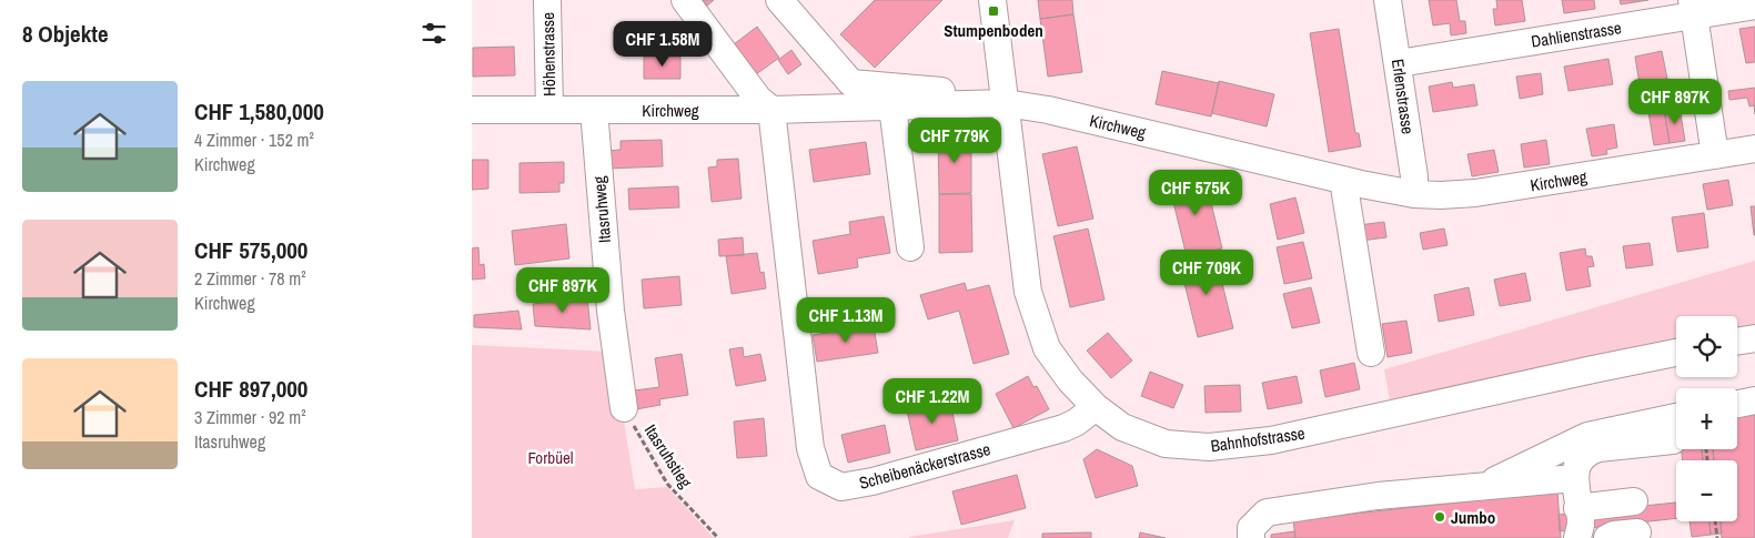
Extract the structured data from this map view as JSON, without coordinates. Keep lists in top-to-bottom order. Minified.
{"streets":{"street":["Dahlienstrasse","Höhenstrasse","Erlenstrasse","Kirchweg","Itasruhweg","Bahnhofstrasse","Scheibenäckerstrasse"],"path":["Itasruhstieg"]},"crossings":[["Dahlienstrasse","Erlenstrasse"],["Höhenstrasse","Kirchweg"],["Erlenstrasse","Kirchweg"],["Kirchweg","Itasruhweg"],["Kirchweg","Bahnhofstrasse"],["Kirchweg","Scheibenäckerstrasse"],["Itasruhweg","Itasruhstieg"],["Bahnhofstrasse","Scheibenäckerstrasse"]],"parks":["Forbüel"],"places":{"transit":["Stumpenboden"],"other":["Jumbo"]},"page":{"heading":"8 Objekte","price":["CHF 1.58M","CHF 897K","CHF 779K","CHF 575K","CHF 709K","CHF 897K","CHF 1.13M","CHF 1.22M"],"list":[{"name":"CHF 1,580,000","note":"4 Zimmer · 152 m² · Kirchweg"},{"name":"CHF 575,000","note":"2 Zimmer · 78 m² · Kirchweg"},{"name":"CHF 897,000","note":"3 Zimmer · 92 m² · Itasruhweg"}],"map_buttons":["+","−"]}}
